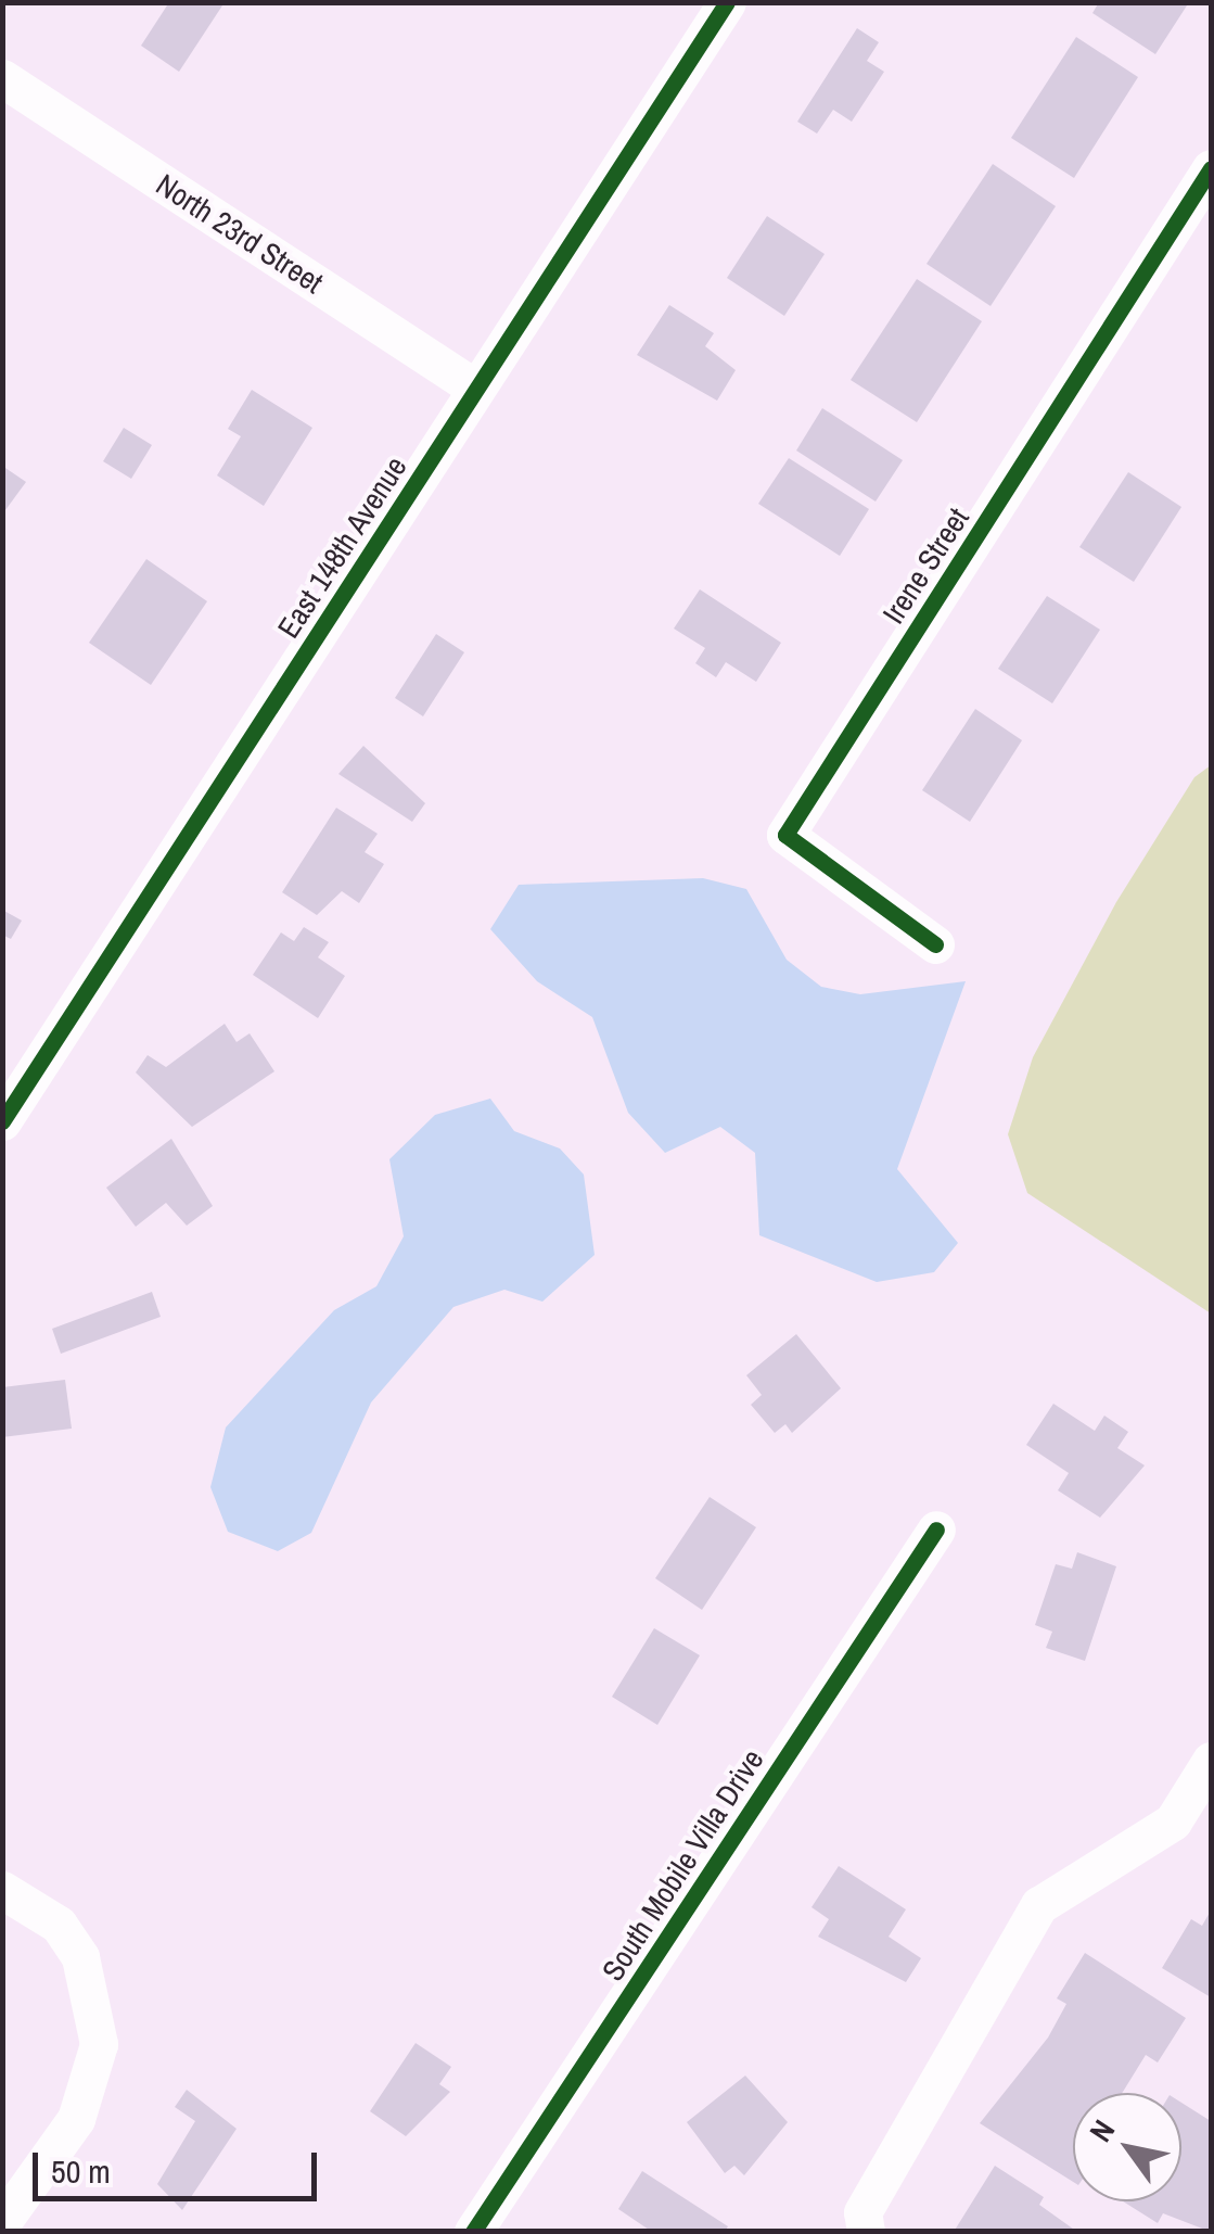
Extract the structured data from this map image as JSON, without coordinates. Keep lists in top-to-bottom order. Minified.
{"streets":{"street":["North 23rd Street","East 148th Avenue","Irene Street","South Mobile Villa Drive"]},"crossings":[["North 23rd Street","East 148th Avenue"]],"scale_bar":"50 m","north":"top left"}
